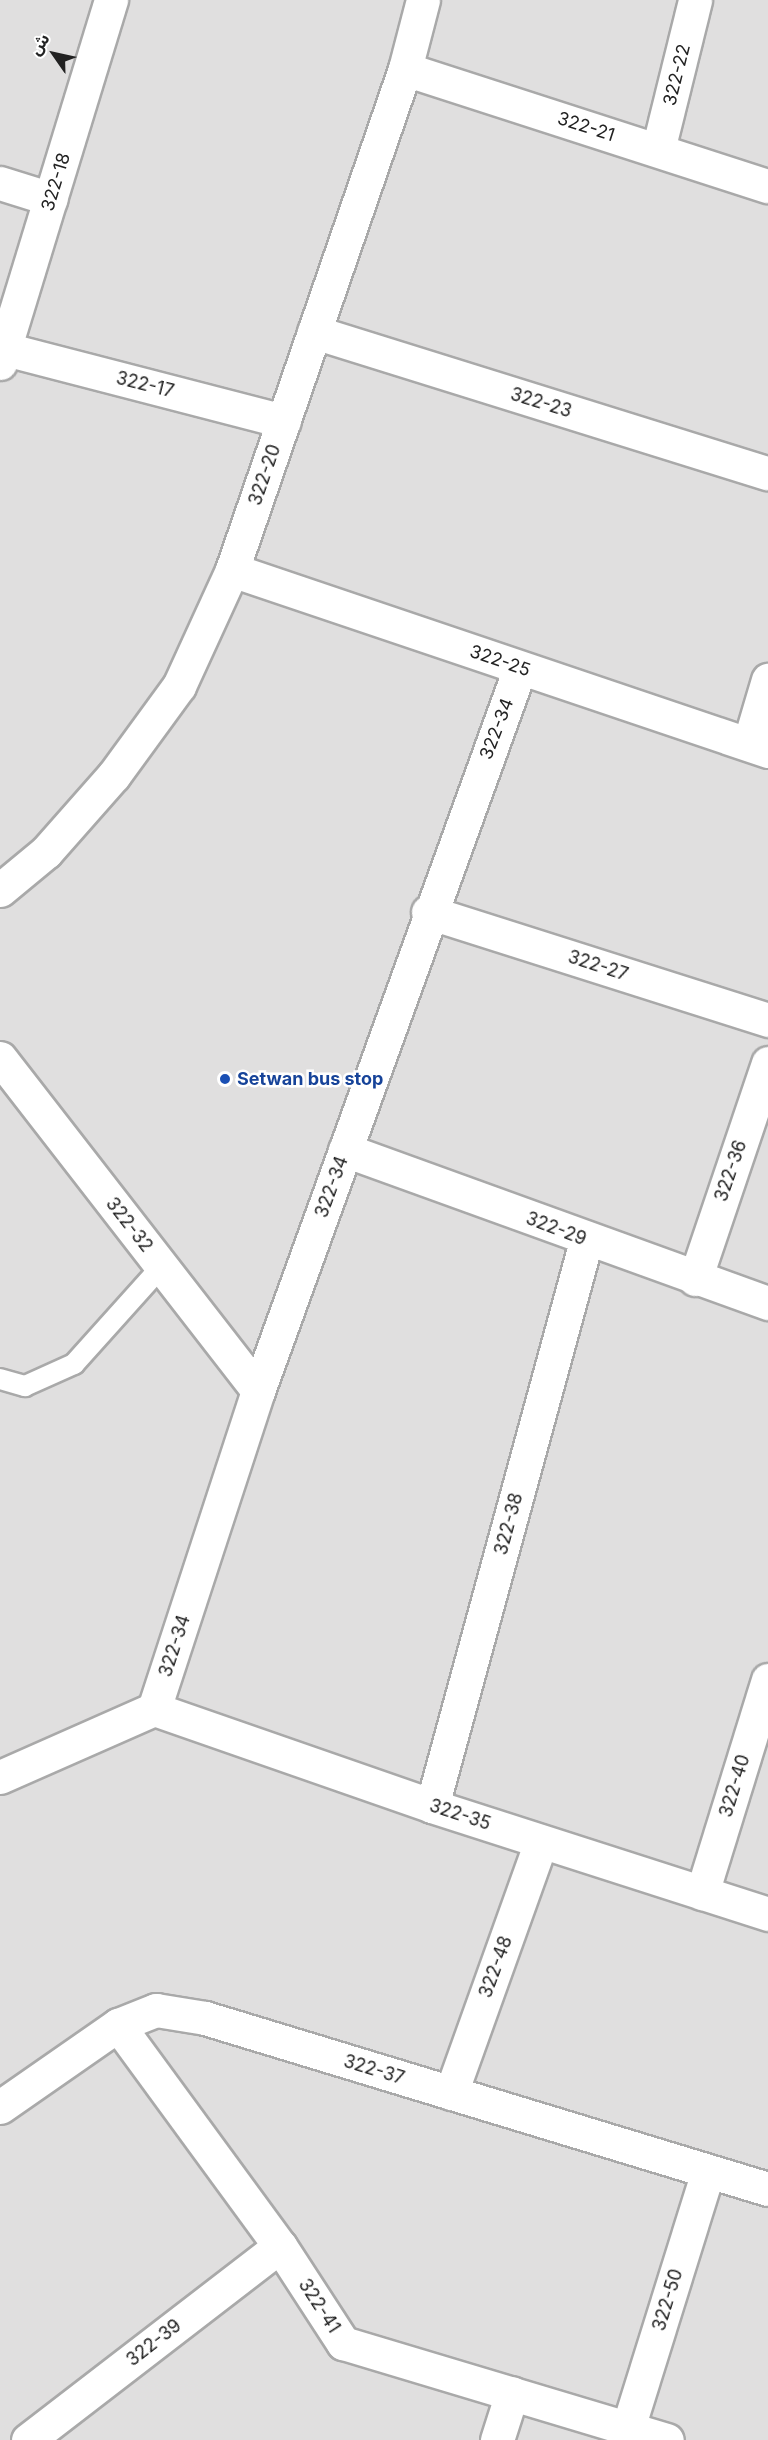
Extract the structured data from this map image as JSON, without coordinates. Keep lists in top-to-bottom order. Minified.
{"streets":{"street":["322-22","322-21","322-18","322-17","322-23","322-20","322-25","322-34","322-27","322-36","322-32","322-29","322-38","322-40","322-35","322-48","322-37","322-50","322-41","322-39"]},"crossings":[["322-22","322-21"],["322-21","322-20"],["322-18","322-17"],["322-17","322-20"],["322-23","322-20"],["322-20","322-25"],["322-25","322-34"],["322-34","322-27"],["322-34","322-32"],["322-34","322-29"],["322-34","322-35"],["322-36","322-29"],["322-29","322-38"],["322-38","322-35"],["322-40","322-35"],["322-35","322-48"],["322-48","322-37"],["322-37","322-50"],["322-37","322-41"],["322-50","322-41"],["322-41","322-39"]],"places":["Setwan bus stop"],"north":"top left"}
